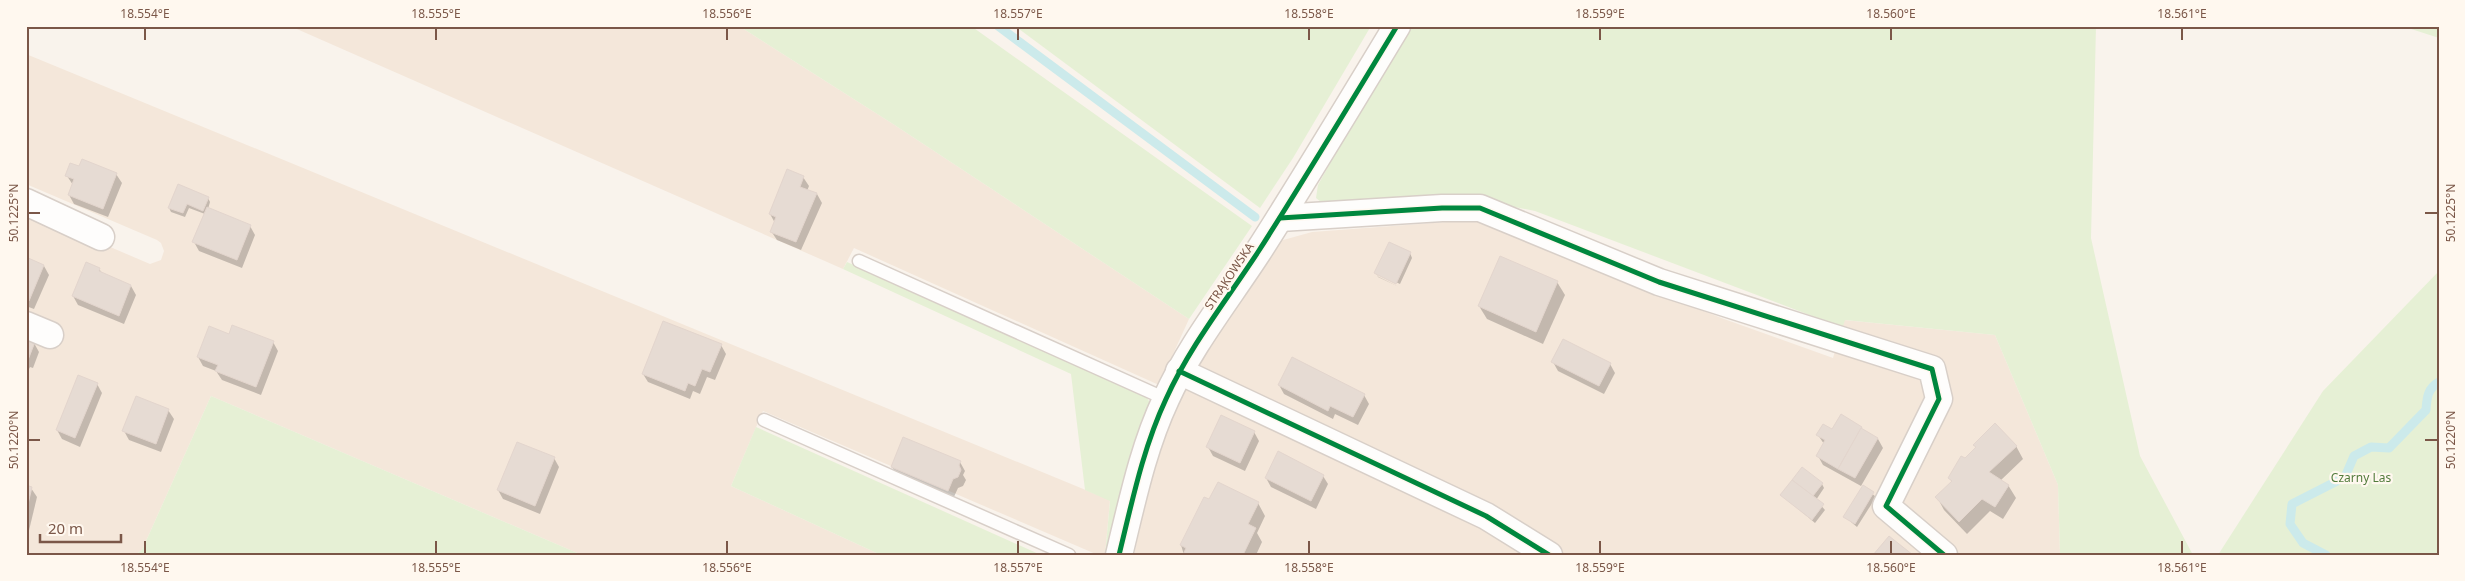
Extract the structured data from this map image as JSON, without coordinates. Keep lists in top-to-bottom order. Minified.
{"streets":{"street":["STRĄKOWSKA"]},"parks":["Czarny Las"],"scale_bar":"20 m","coordinates":["18.554°E","18.555°E","18.556°E","18.557°E","18.558°E","18.559°E","18.560°E","18.561°E","50.1225°N","50.1220°N"]}
